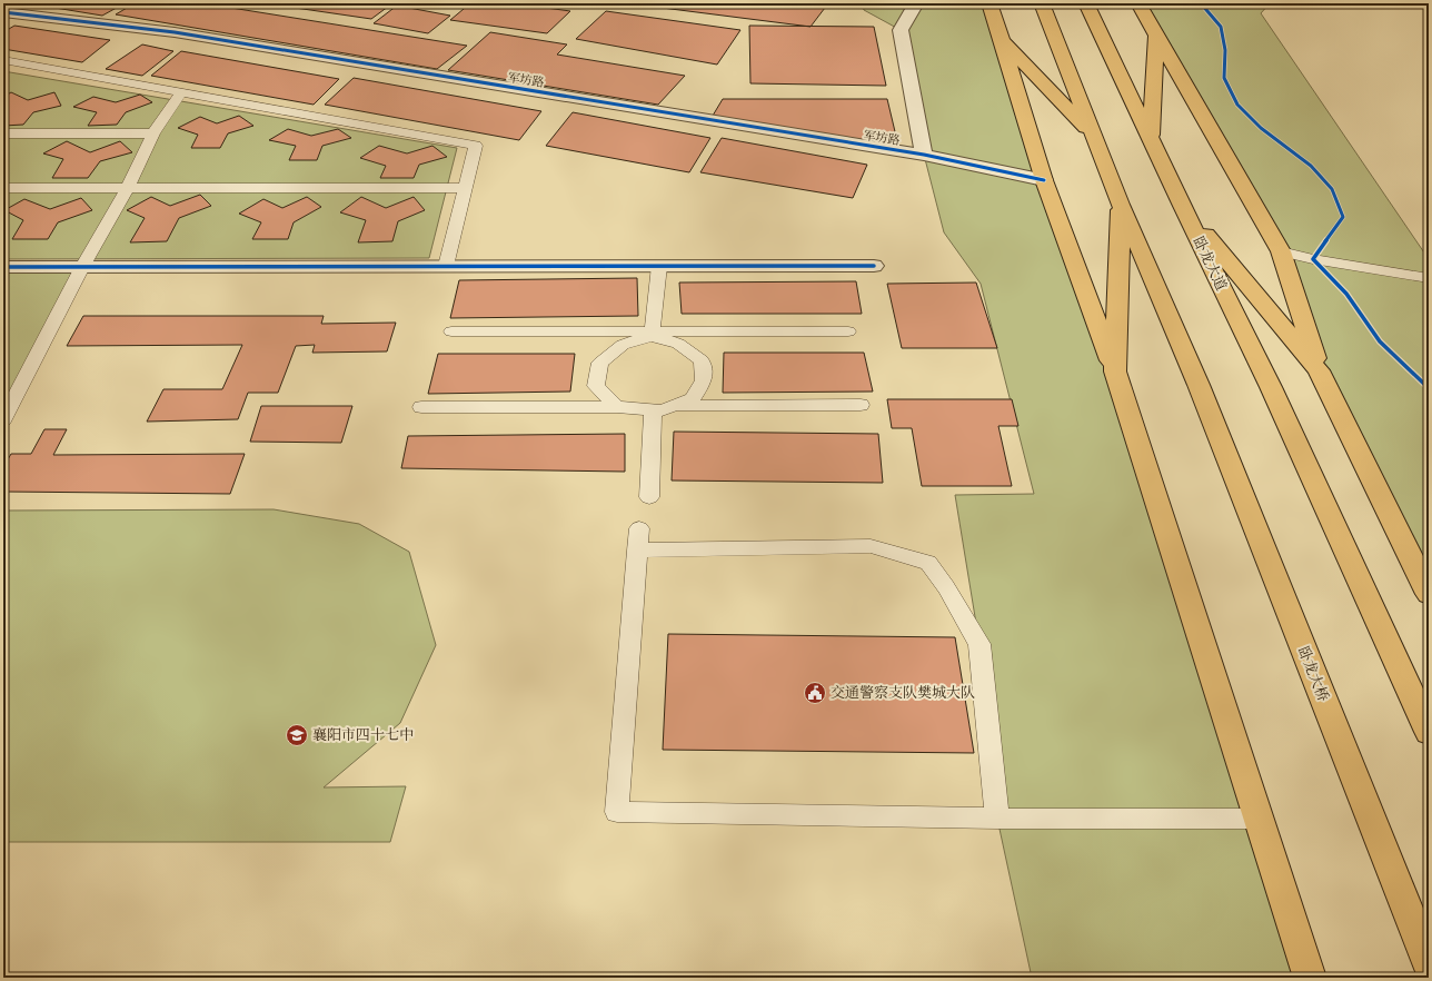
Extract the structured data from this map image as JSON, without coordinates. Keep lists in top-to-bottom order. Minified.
{"streets":{"highway":["卧龙大道","卧龙大桥"],"street":["军坊路"]},"places":{"public building":["交通警察支队樊城大队"],"school or university":["襄阳市四十七中"]}}
